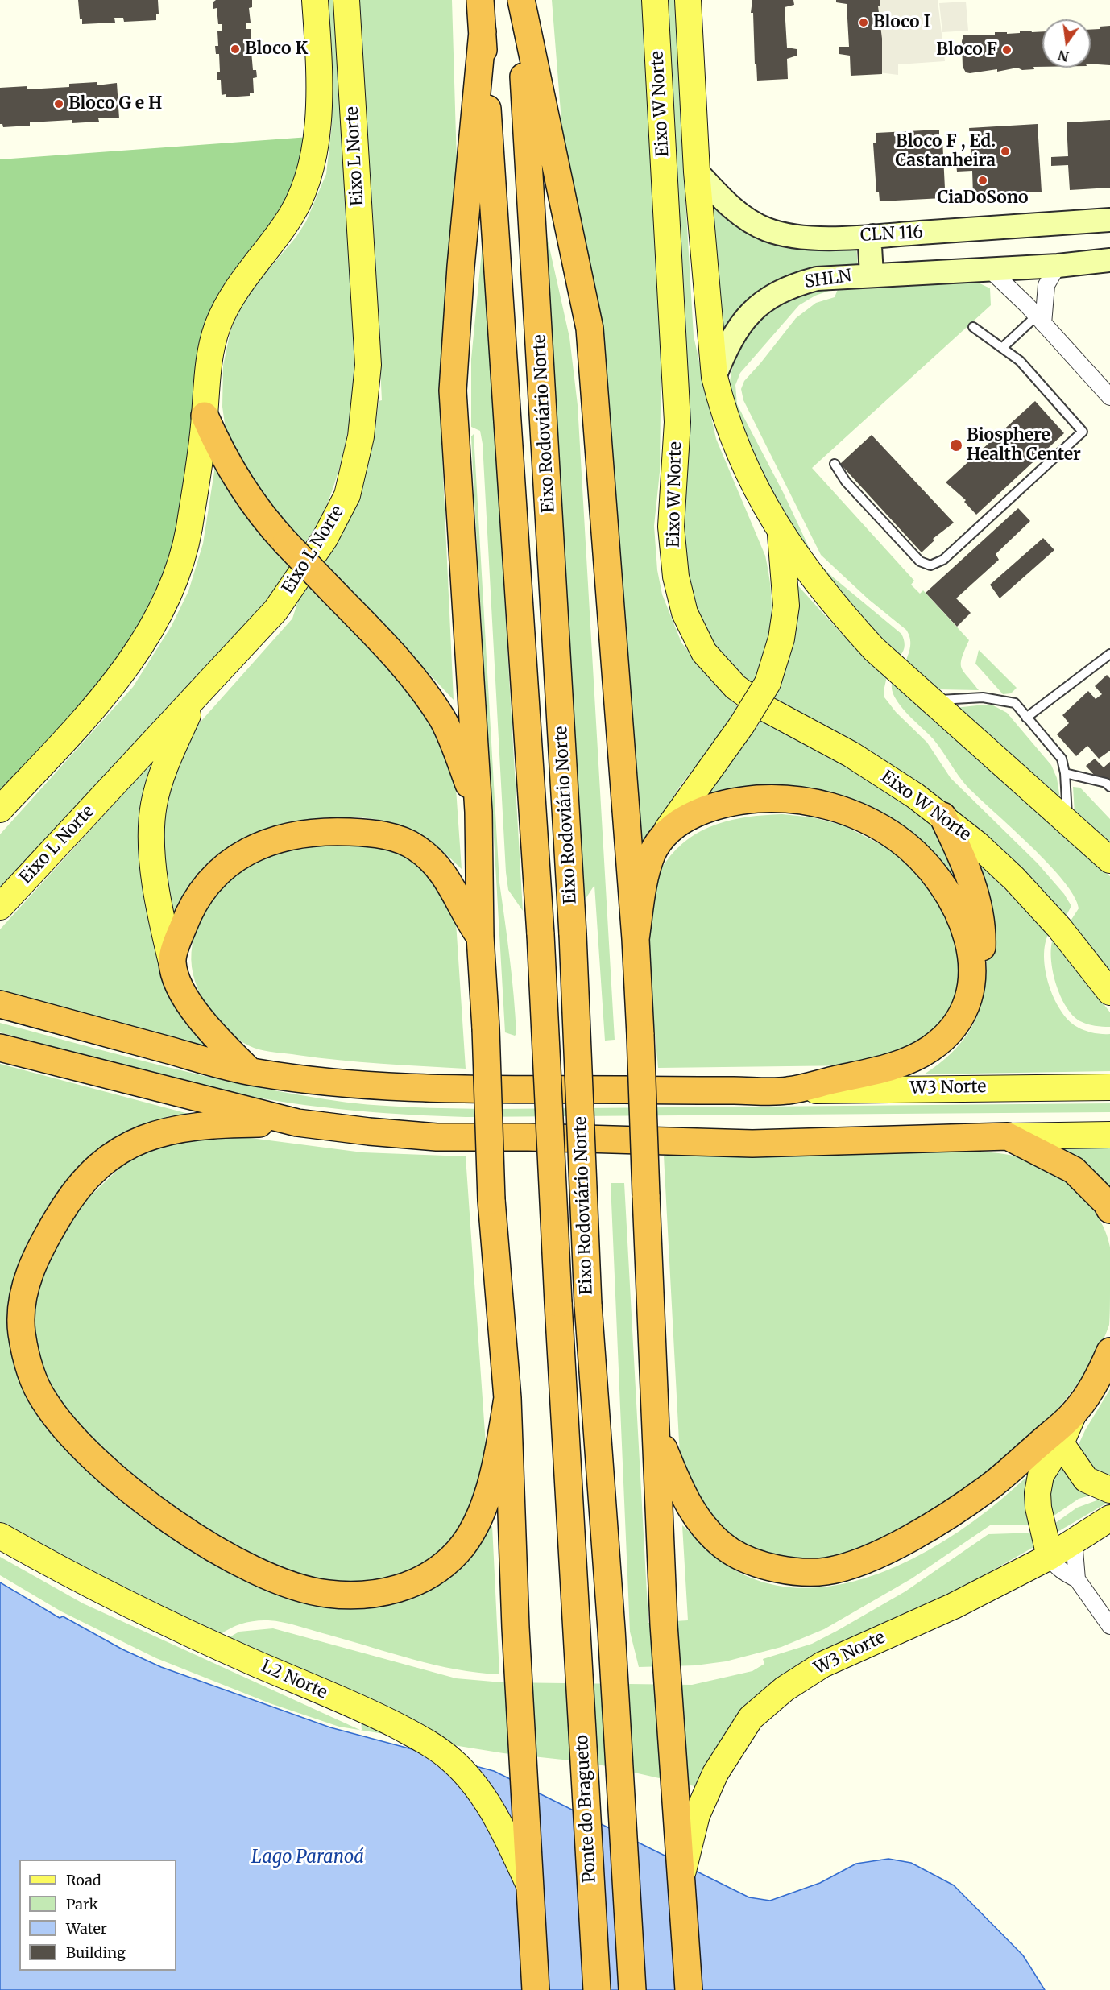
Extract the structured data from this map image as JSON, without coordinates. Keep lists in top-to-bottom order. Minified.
{"streets":{"highway":["Eixo Rodoviário Norte","Ponte do Bragueto"],"main road":["Eixo W Norte","Eixo L Norte","CLN 116","SHLN","W3 Norte","L2 Norte"]},"crossings":[["Eixo W Norte","CLN 116"],["Eixo W Norte","SHLN"],["Eixo Rodoviário Norte","Ponte do Bragueto"]],"water":["Lago Paranoá"],"places":["Bloco I","Bloco K","Bloco F","Bloco G e H","Bloco F , Ed. Castanheira","CiaDoSono","Biosphere Health Center"],"legend":["Road","Park","Water","Building"],"north":"bottom"}
